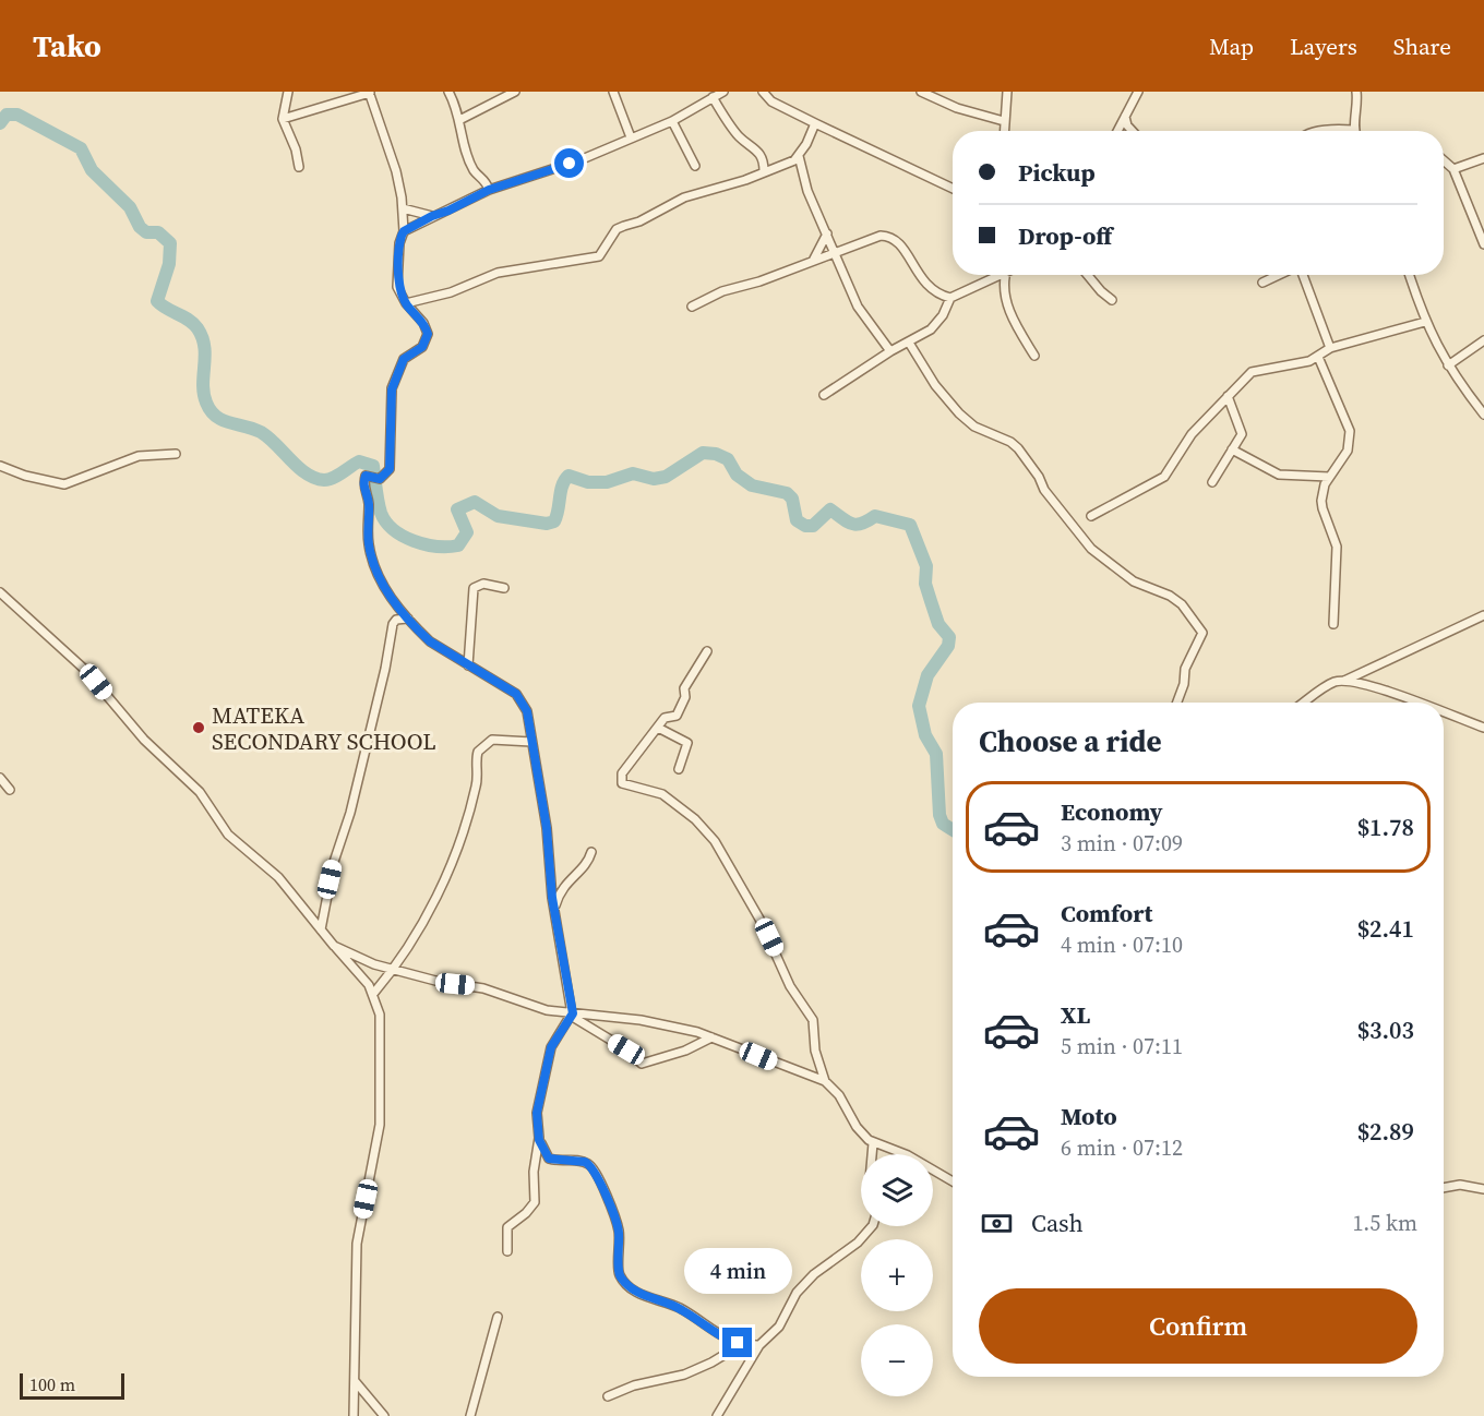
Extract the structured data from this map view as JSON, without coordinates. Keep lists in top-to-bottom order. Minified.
{"places":["MATEKA SECONDARY SCHOOL"],"scale_bar":"100 m","page":{"header":"Tako","nav":["Map","Layers","Share"],"banner":["Pickup","Drop-off"],"heading":"Choose a ride","list":[{"name":"Economy","note":"3 min · 07:09","value":"$1.78"},{"name":"Comfort","note":"4 min · 07:10","value":"$2.41"},{"name":"XL","note":"5 min · 07:11","value":"$3.03"},{"name":"Moto","note":"6 min · 07:12","value":"$2.89"}],"map_buttons":["+","−"],"pay":["Cash","1.5 km"],"bubble":"4 min","buttons":"Confirm","scale":"100 m"}}
